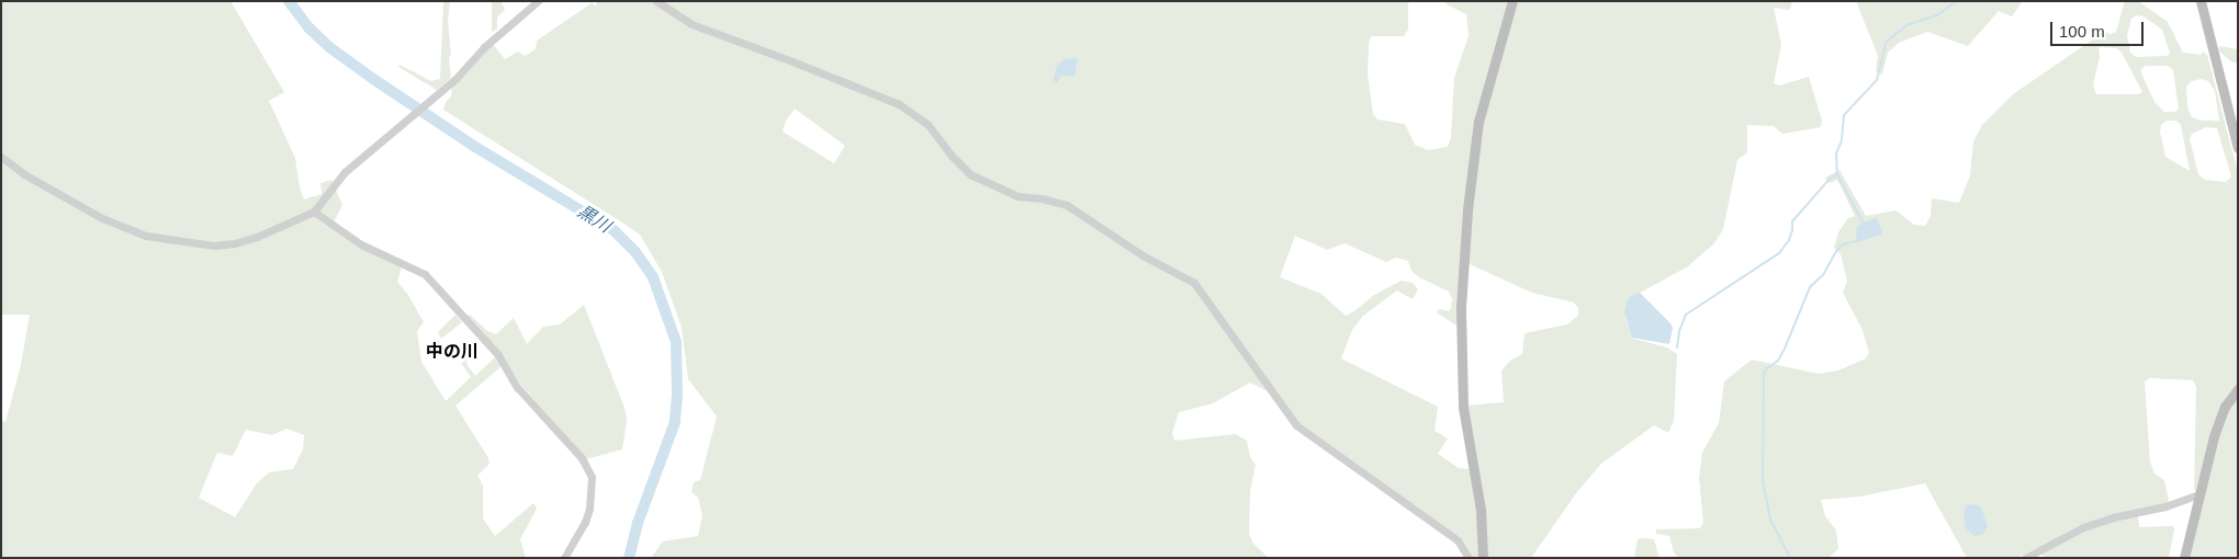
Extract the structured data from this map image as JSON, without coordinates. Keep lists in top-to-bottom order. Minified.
{"districts":["中の川"],"water":["黒川"],"scale_bar":"100 m"}
